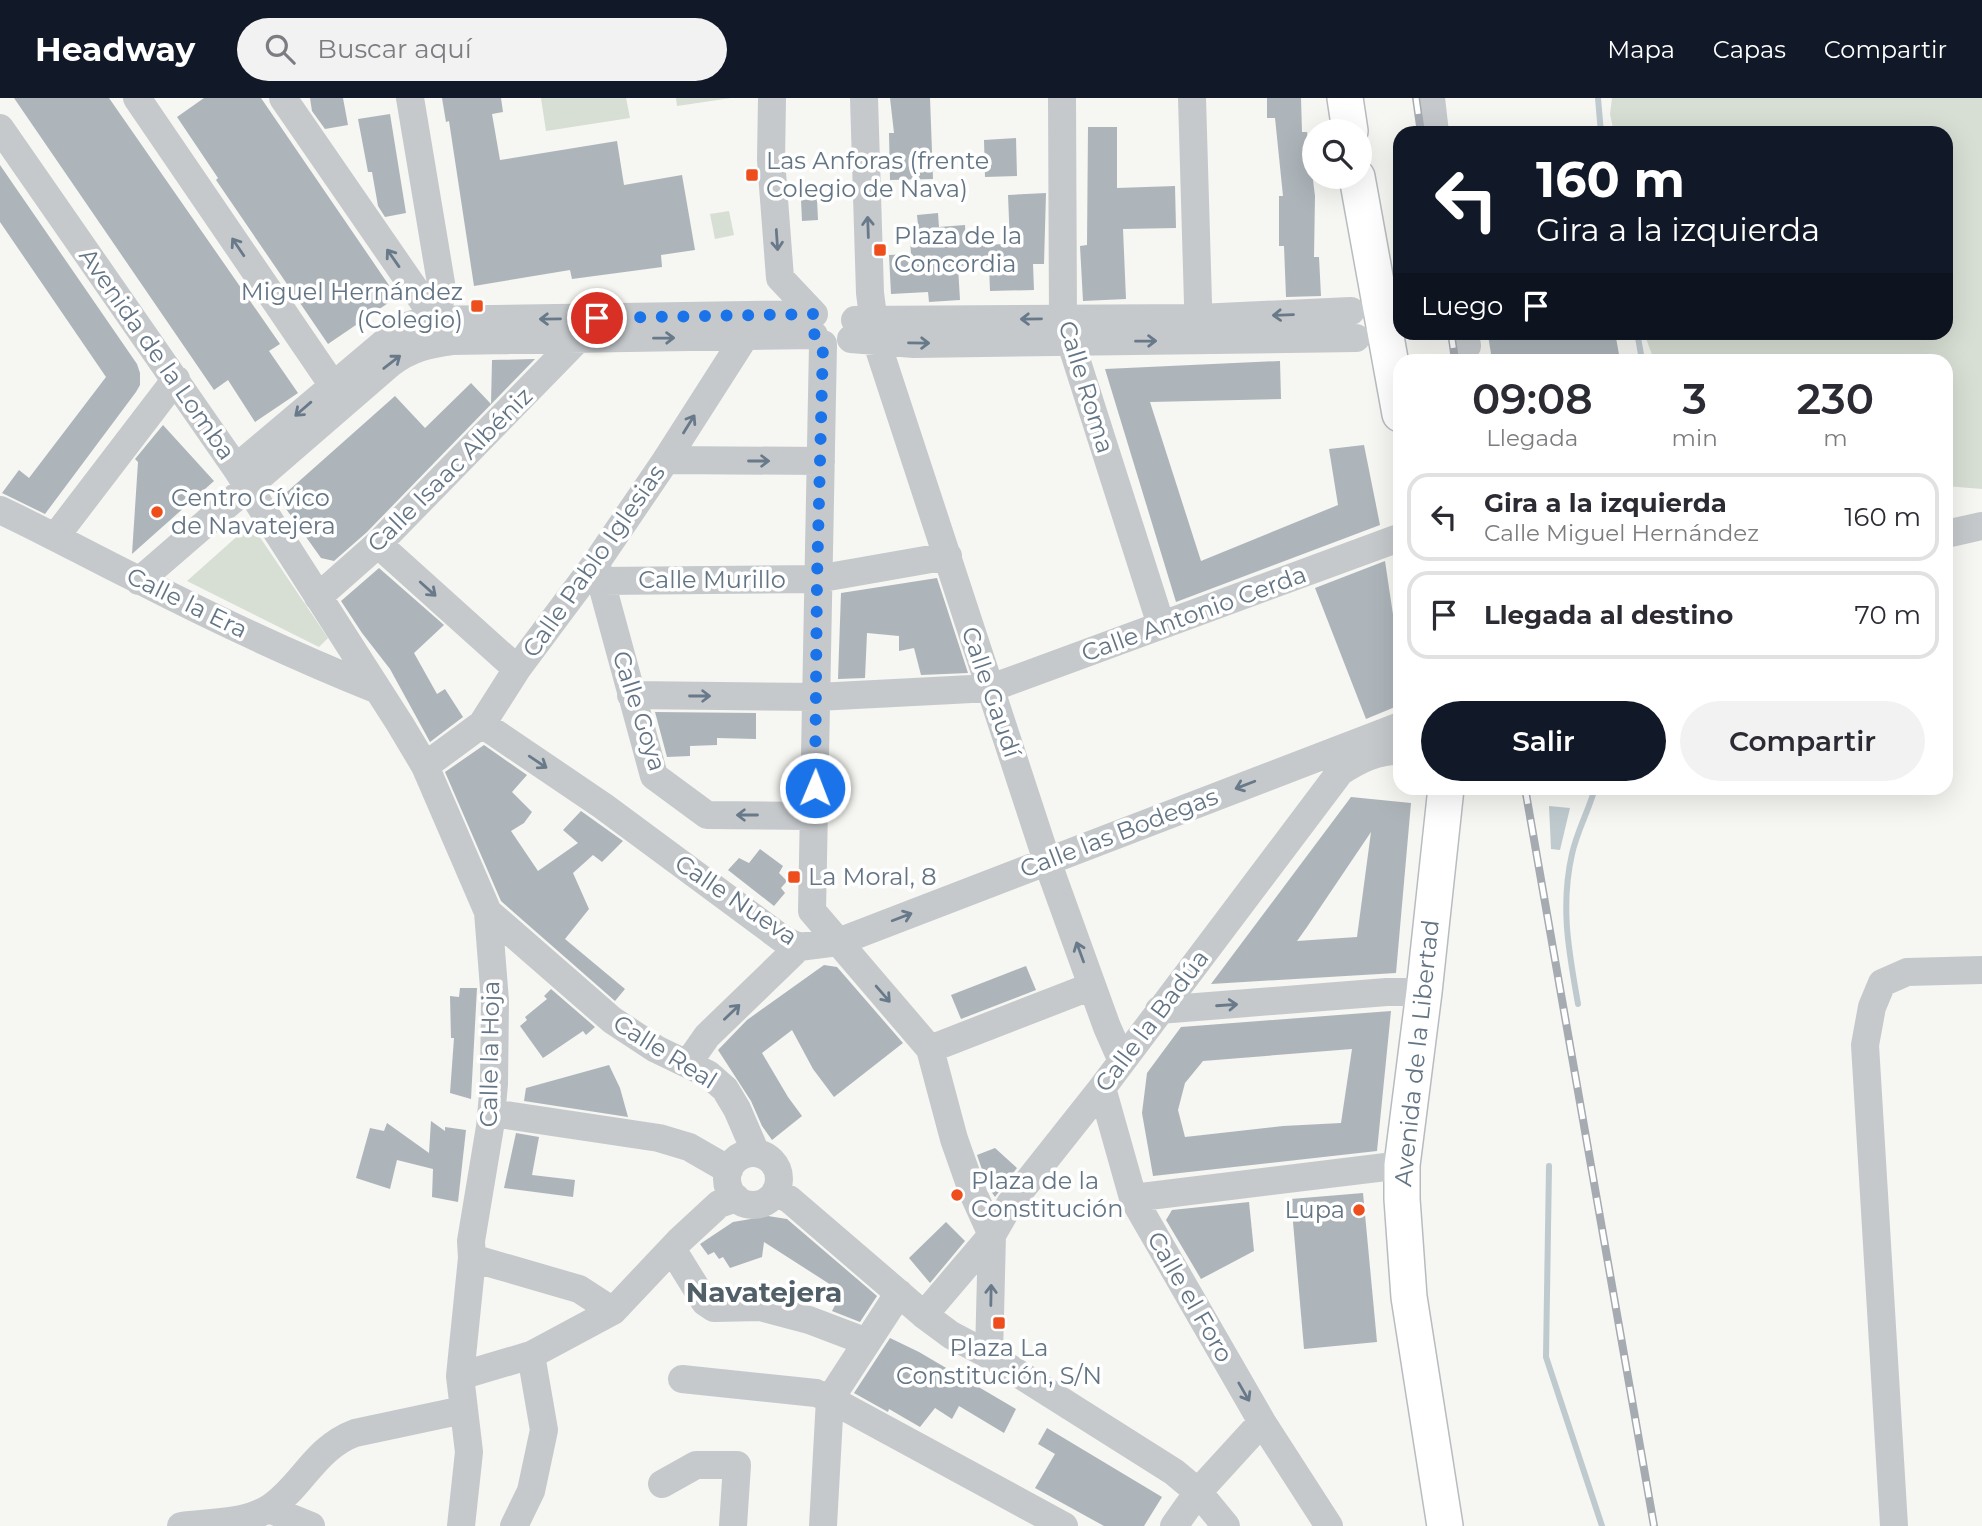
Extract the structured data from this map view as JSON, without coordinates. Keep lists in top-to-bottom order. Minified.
{"streets":{"main road":["Avenida de la Libertad"],"street":["Avenida de la Lomba","Calle Roma","Calle Isaac Albéniz","Calle Pablo Iglesias","Calle Murillo","Calle la Era","Calle Antonio Cerda","Calle Gaudí","Calle Goya","Calle las Bodegas","Calle Nueva","Calle la Badúa","Calle Real","Calle la Hoja","Calle el Foro"]},"crossings":[["Avenida de la Lomba","Calle Isaac Albéniz"],["Avenida de la Lomba","Calle la Era"],["Avenida de la Lomba","Calle la Hoja"],["Calle Roma","Calle Antonio Cerda"],["Calle Pablo Iglesias","Calle Murillo"],["Calle Pablo Iglesias","Calle Goya"],["Calle Pablo Iglesias","Calle Nueva"],["Calle Pablo Iglesias","Calle la Hoja"],["Calle Murillo","Calle Gaudí"],["Calle Murillo","Calle Goya"],["Calle la Era","Calle la Hoja"],["Calle Antonio Cerda","Calle Gaudí"],["Calle Antonio Cerda","Calle Goya"],["Calle Gaudí","Calle las Bodegas"],["Calle Gaudí","Calle la Badúa"],["Calle las Bodegas","Calle Nueva"],["Calle la Badúa","Calle el Foro"],["Calle Real","Calle la Hoja"]],"one_way":["Calle Goya","Calle Nueva","Calle el Foro"],"districts":["Navatejera"],"places":{"transit":["Las Anforas (frente Colegio de Nava)","Plaza de la Concordia","Miguel Hernández (Colegio)","La Moral, 8","Plaza La Constitución, S/N"],"other":["Centro Cívico de Navatejera","Plaza de la Constitución","Lupa"]},"page":{"header":"Headway","search":"Buscar aquí","nav":["Mapa","Capas","Compartir"],"turn":["160 m","Gira a la izquierda"],"then":"Luego","eta":["09:08","Llegada","3","min","230","m"],"list":[{"name":"Gira a la izquierda","note":"Calle Miguel Hernández","value":"160 m"},{"name":"Llegada al destino","value":"70 m"}],"buttons":["Salir","Compartir"]}}
